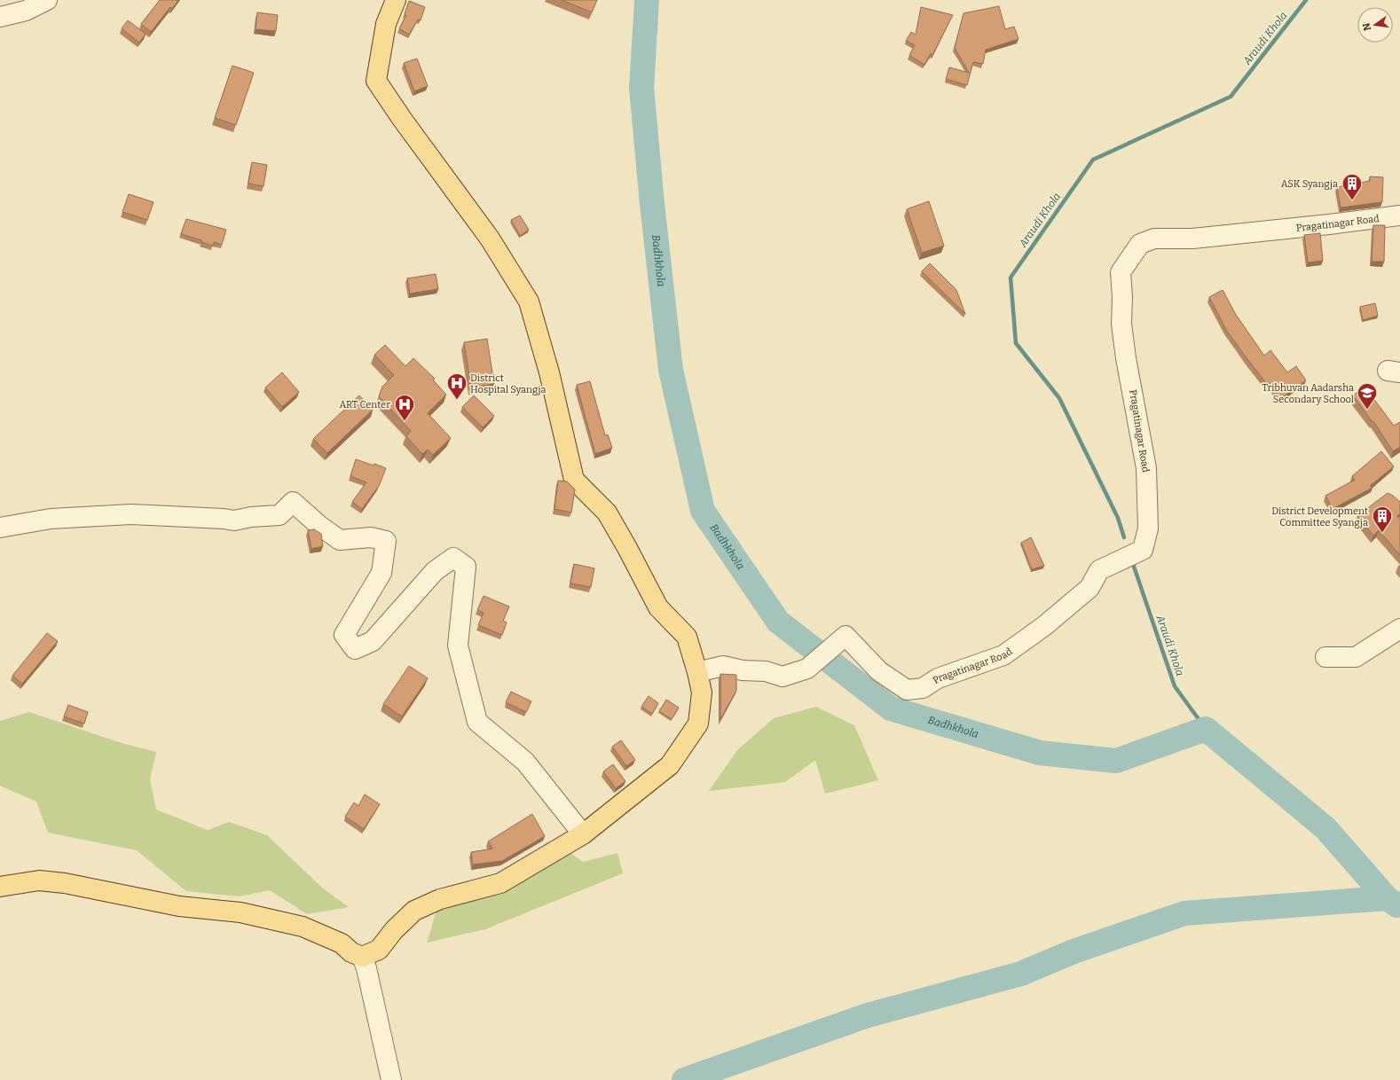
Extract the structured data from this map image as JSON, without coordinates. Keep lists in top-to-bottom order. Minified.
{"streets":{"street":["Pragatinagar Road"]},"water":["Araudi Khola","Badhkhola"],"places":{"building":["ASK Syangja","District Development Committee Syangja"],"hospital":["District Hospital Syangja","ART Center"],"school or university":["Tribhuvan Aadarsha Secondary School"]},"north":"left"}
